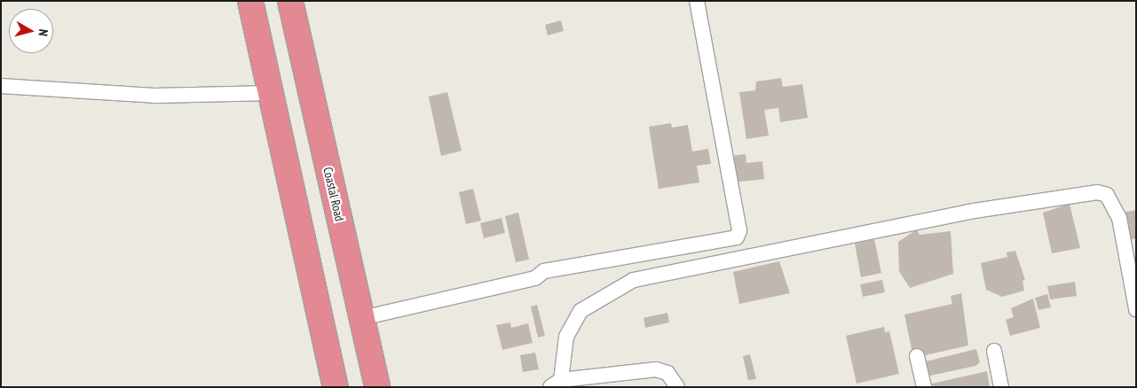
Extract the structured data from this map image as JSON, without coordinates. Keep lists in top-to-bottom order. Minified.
{"streets":{"highway":["Coastal Road"]},"north":"right"}
